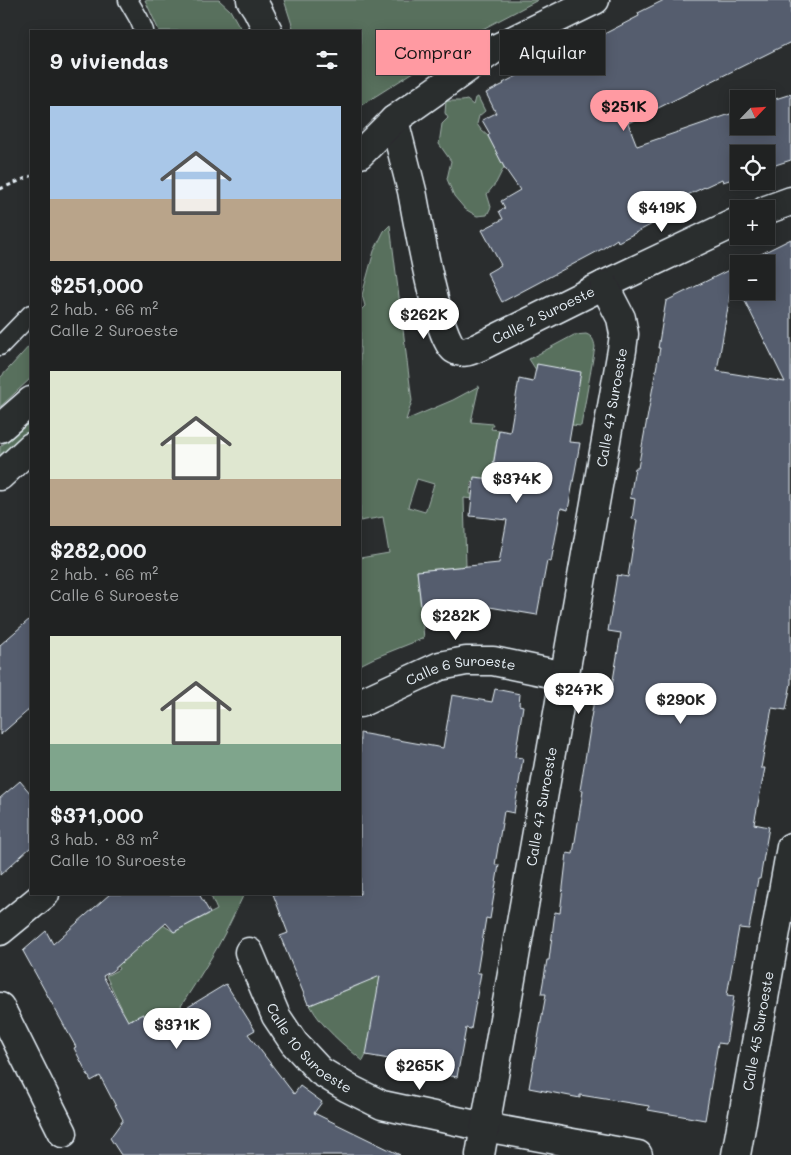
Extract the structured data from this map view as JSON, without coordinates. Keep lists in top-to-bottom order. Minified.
{"streets":{"street":["Calle 2 Suroeste","Calle 47 Suroeste","Calle 6 Suroeste","Calle 45 Suroeste","Calle 10 Suroeste"]},"crossings":[["Calle 2 Suroeste","Calle 47 Suroeste"],["Calle 47 Suroeste","Calle 6 Suroeste"],["Calle 47 Suroeste","Calle 10 Suroeste"]],"north":"top right","page":{"chip":["Comprar","Alquilar"],"heading":"9 viviendas","map_buttons":["+","−"],"price":["$251K","$419K","$262K","$374K","$282K","$247K","$290K","$371K","$265K"],"list":[{"name":"$251,000","note":"2 hab. · 66 m² · Calle 2 Suroeste"},{"name":"$282,000","note":"2 hab. · 66 m² · Calle 6 Suroeste"},{"name":"$371,000","note":"3 hab. · 83 m² · Calle 10 Suroeste"}]}}
